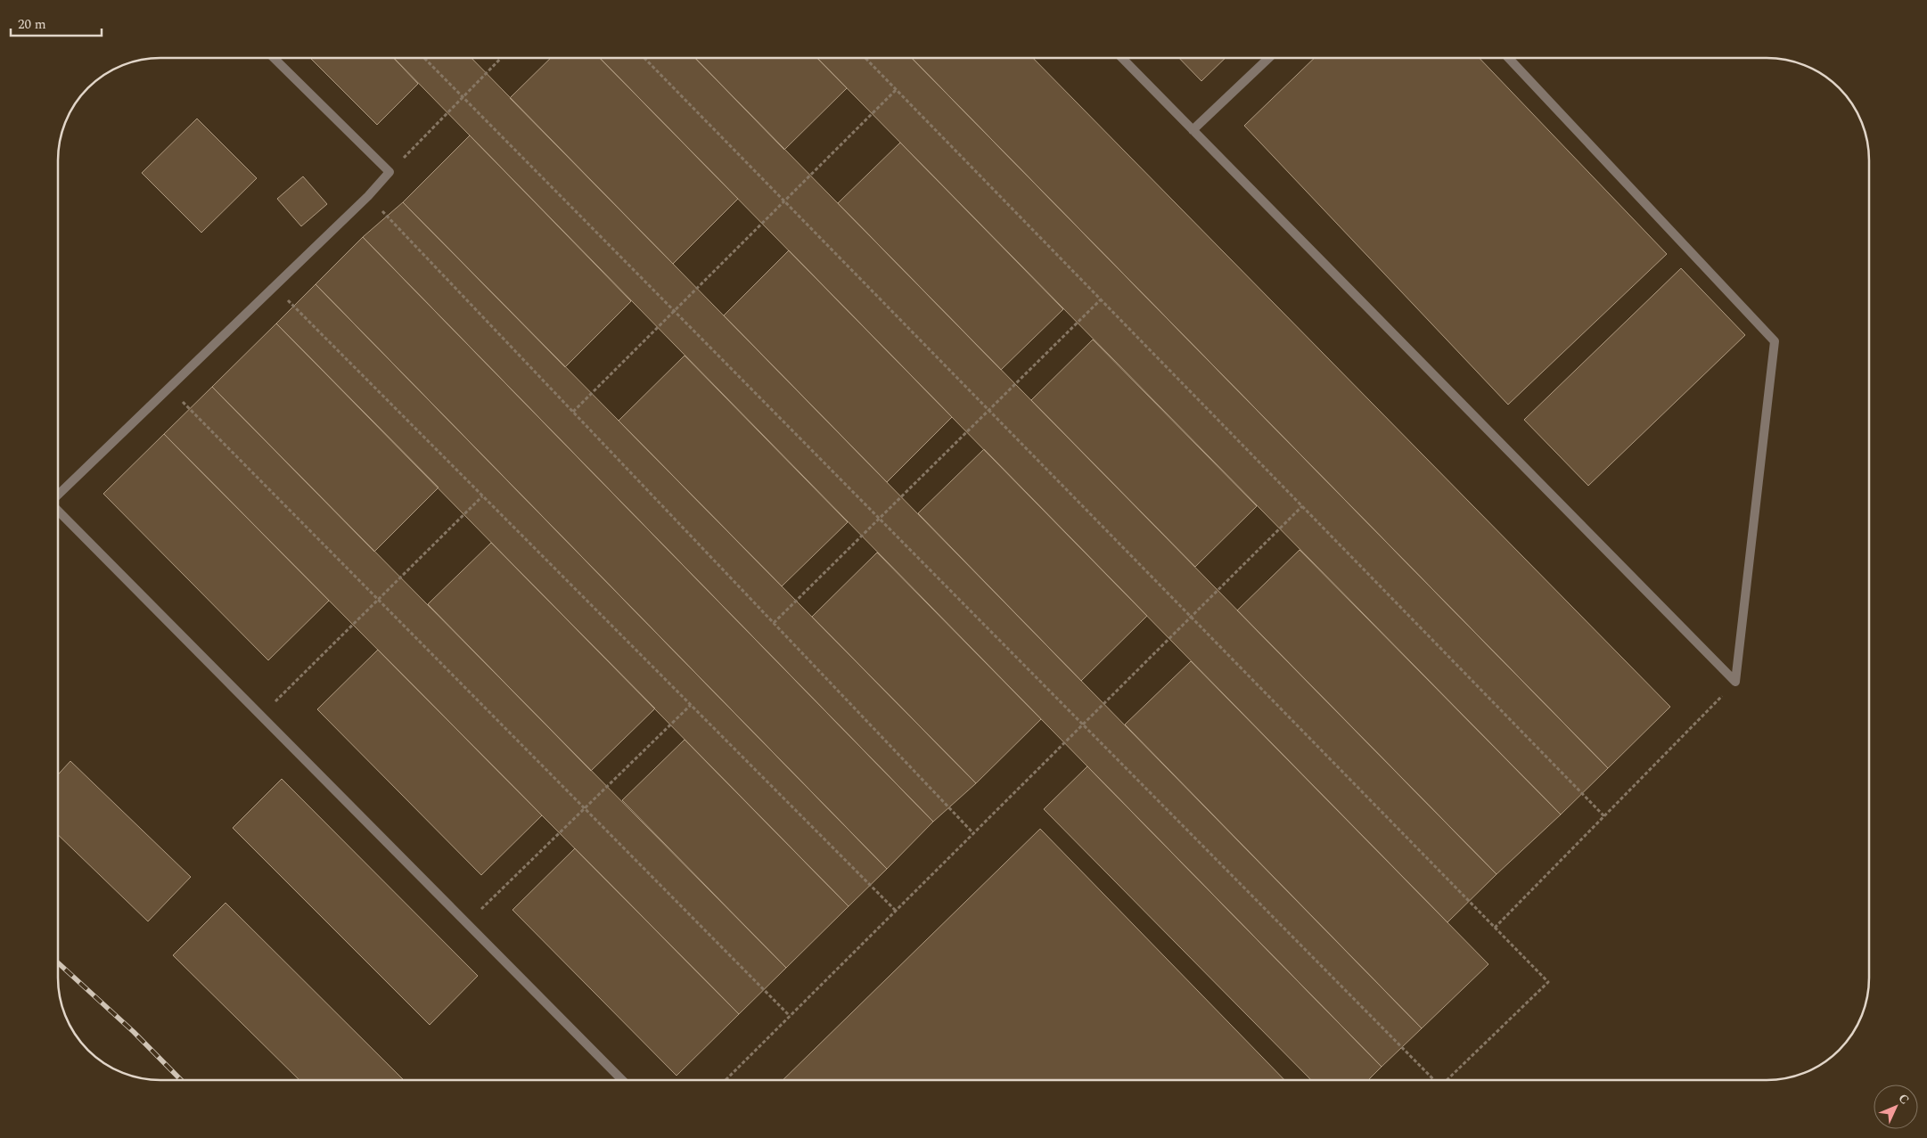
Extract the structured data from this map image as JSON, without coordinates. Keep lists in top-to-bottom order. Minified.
{"scale_bar":"20 m","north":"top right"}
